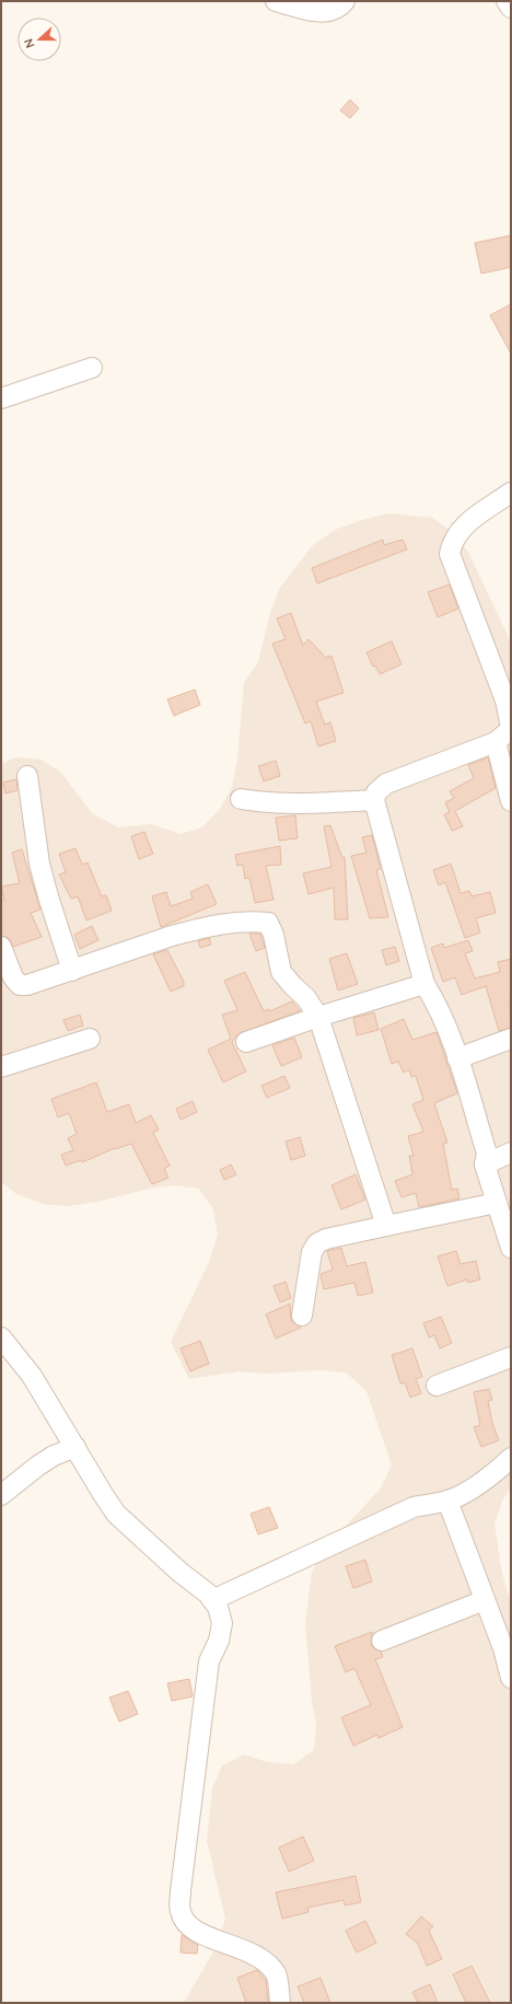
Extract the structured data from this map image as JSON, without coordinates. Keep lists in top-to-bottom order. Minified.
{"north":"left"}
